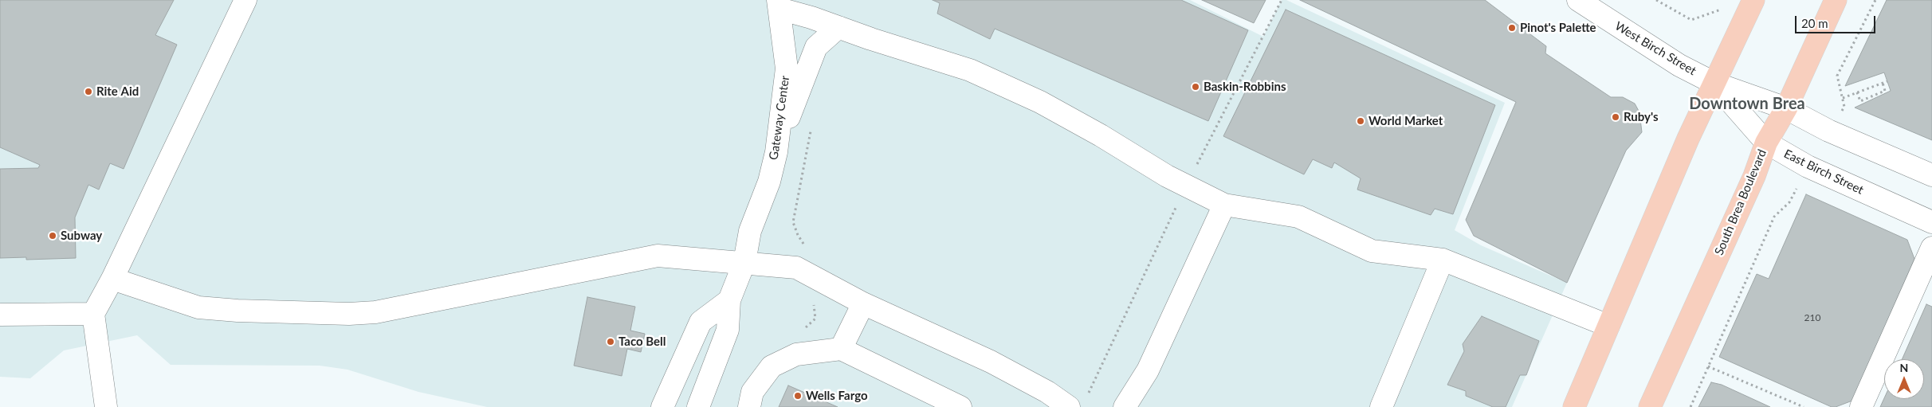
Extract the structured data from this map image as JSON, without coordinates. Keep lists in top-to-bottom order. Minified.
{"streets":{"main road":["South Brea Boulevard"],"street":["West Birch Street","Gateway Center","East Birch Street"]},"crossings":[["West Birch Street","East Birch Street"],["East Birch Street","South Brea Boulevard"]],"districts":["Downtown Brea"],"places":["Pinot's Palette","Baskin-Robbins","Rite Aid","Ruby's","World Market","Subway","Taco Bell","Wells Fargo"],"house_numbers":["210"],"scale_bar":"20 m","north":"top"}
